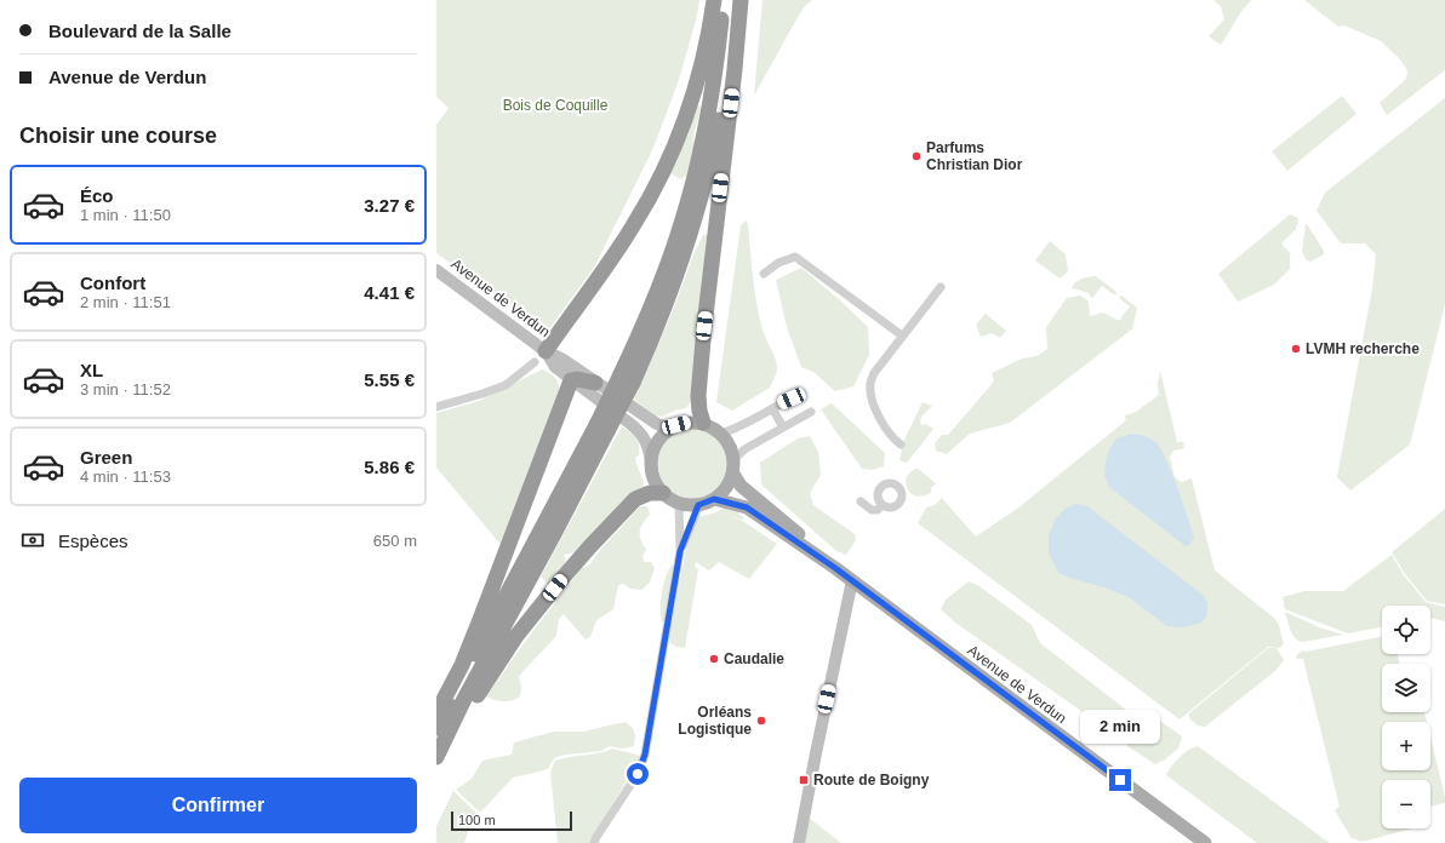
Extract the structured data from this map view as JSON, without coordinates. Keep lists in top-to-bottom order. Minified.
{"streets":{"main road":["Avenue de Verdun"]},"parks":["Bois de Coquille"],"places":{"other":["Parfums Christian Dior","LVMH recherche","Caudalie","Orléans Logistique"],"transit":["Route de Boigny"]},"scale_bar":"100 m","page":{"banner":["Boulevard de la Salle","Avenue de Verdun"],"heading":"Choisir une course","list":[{"name":"Éco","note":"1 min · 11:50","value":"3.27 €"},{"name":"Confort","note":"2 min · 11:51","value":"4.41 €"},{"name":"XL","note":"3 min · 11:52","value":"5.55 €"},{"name":"Green","note":"4 min · 11:53","value":"5.86 €"}],"pay":["Espèces","650 m"],"map_buttons":["+","−"],"bubble":"2 min","buttons":"Confirmer","scale":"100 m"}}
